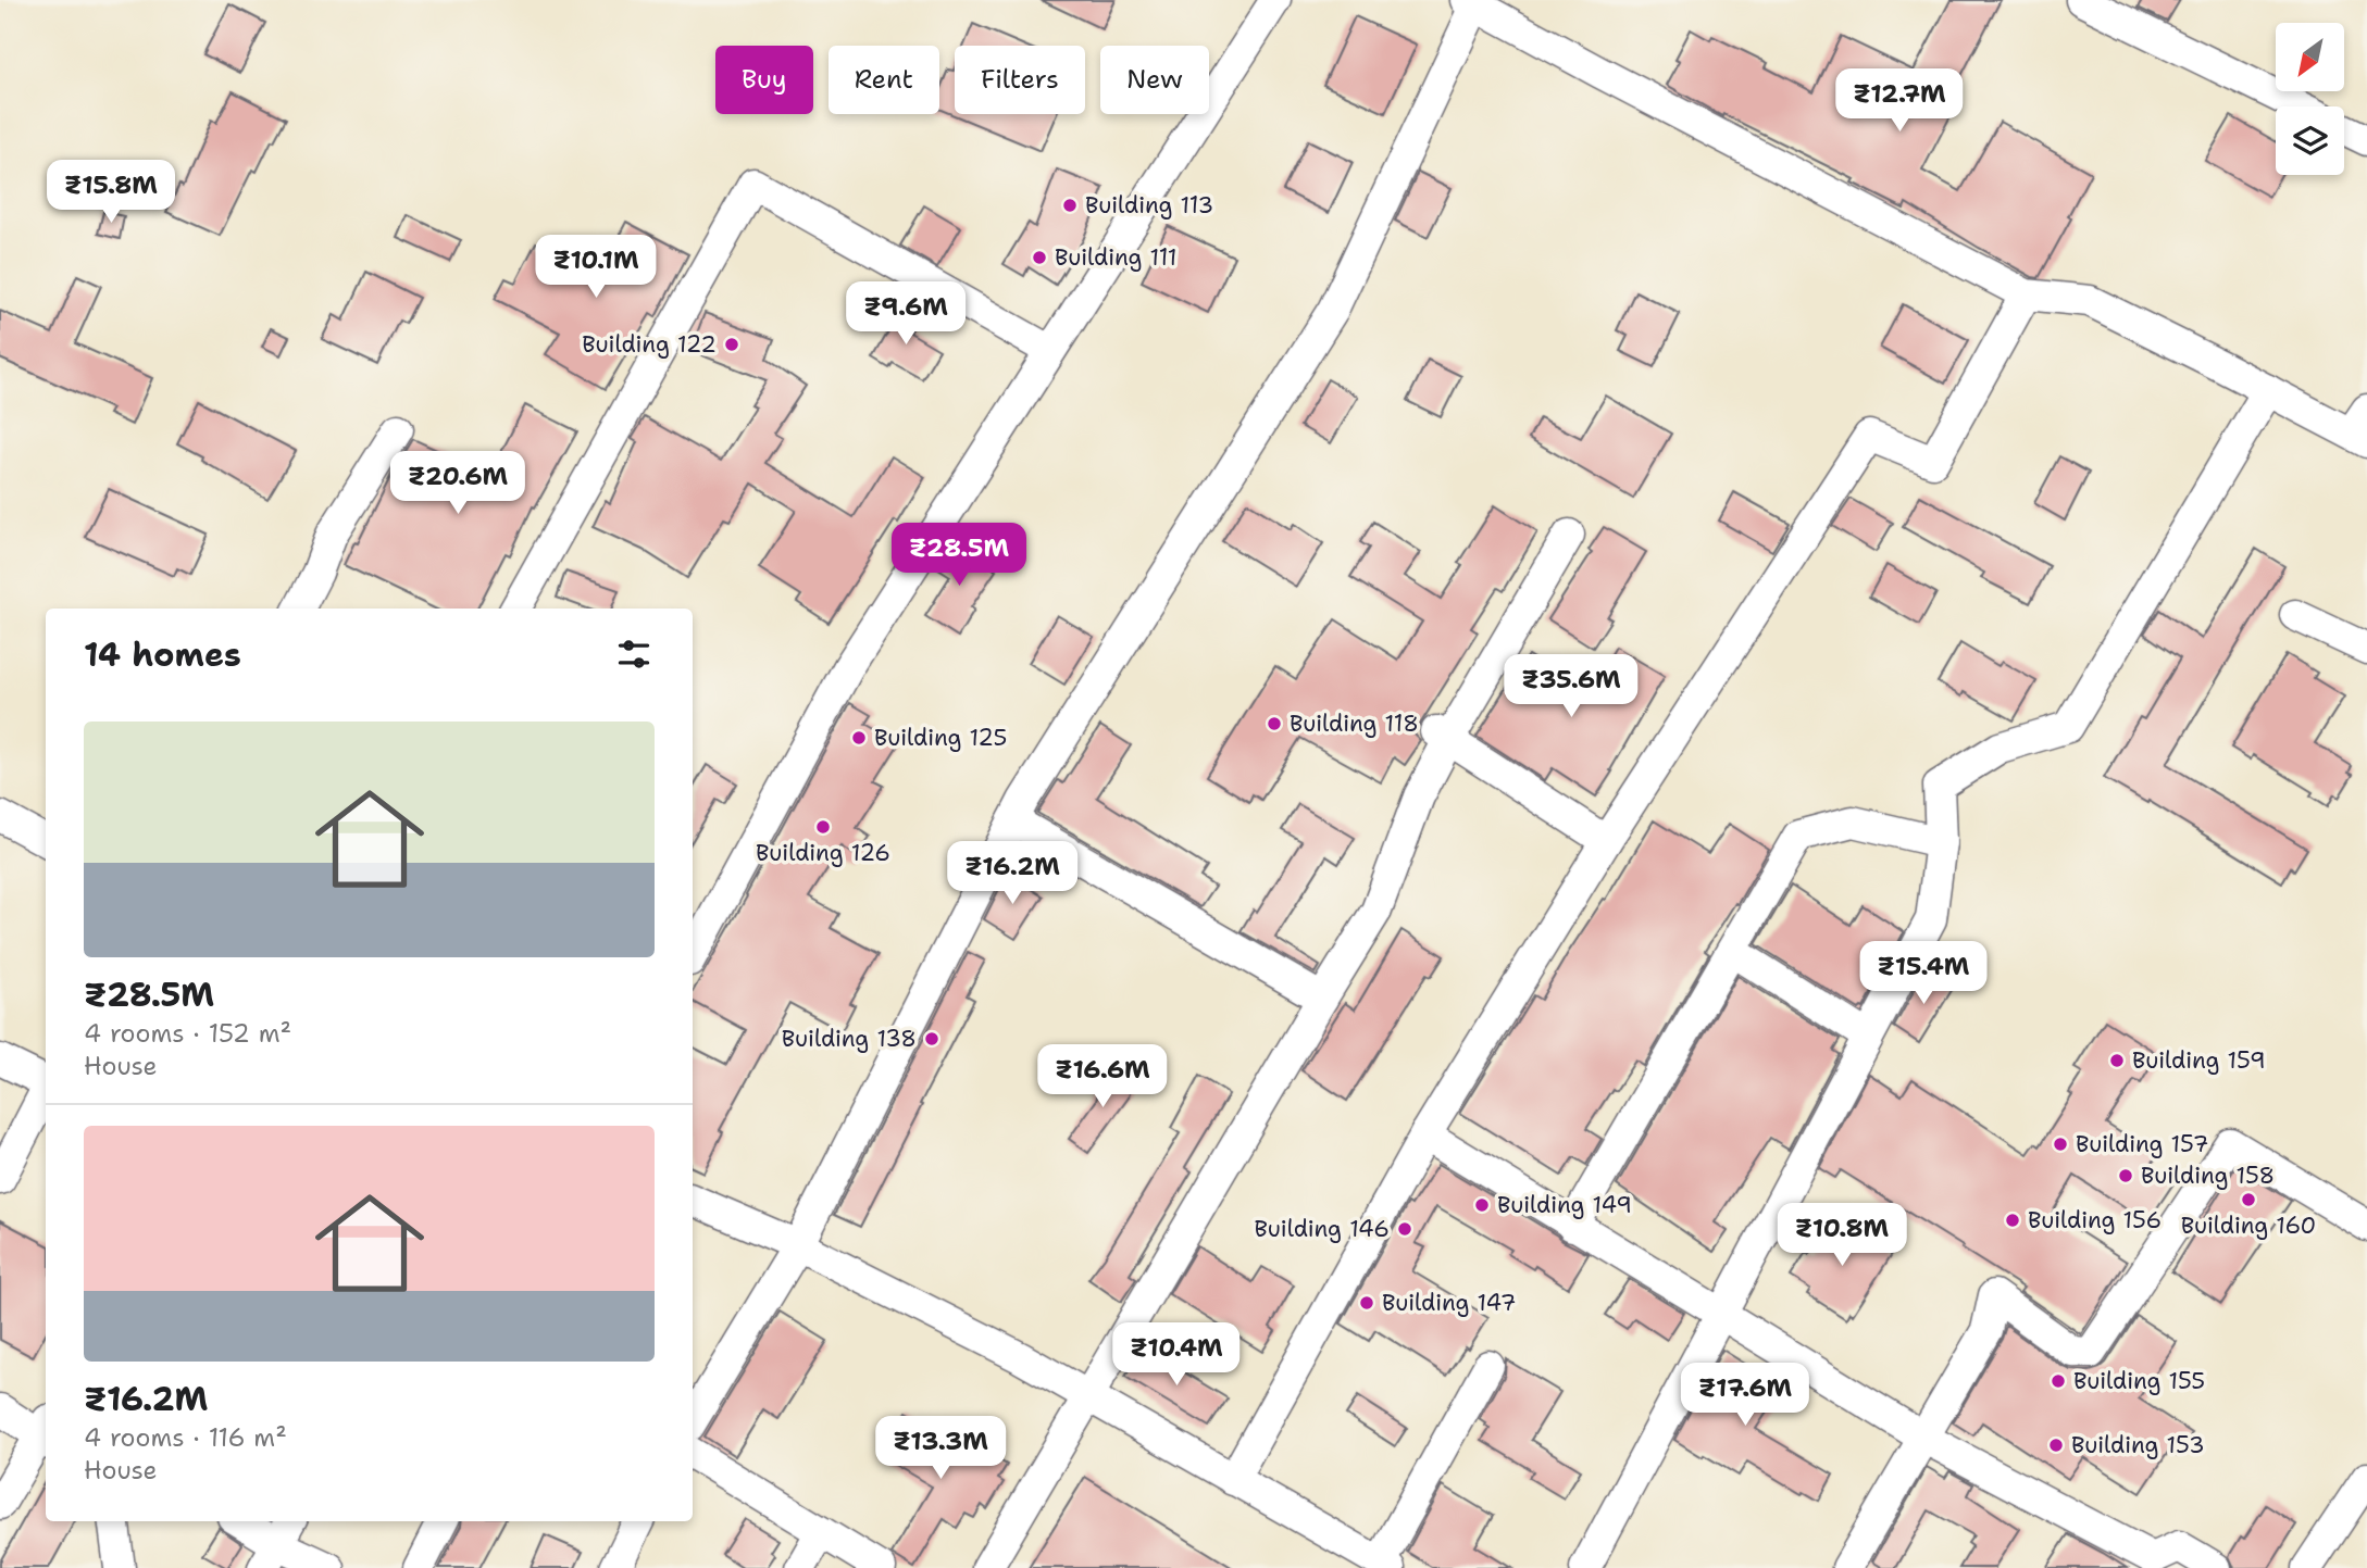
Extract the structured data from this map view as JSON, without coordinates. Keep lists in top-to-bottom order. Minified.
{"places":["Building 113","Building 111","Building 122","Building 118","Building 125","Building 126","Building 138","Building 159","Building 157","Building 158","Building 160","Building 149","Building 156","Building 146","Building 147","Building 155","Building 153"],"north":"bottom left","page":{"chip":["Buy","Rent","Filters","New"],"price":["₹12.7M","₹15.8M","₹10.1M","₹9.6M","₹20.6M","₹28.5M","₹35.6M","₹16.2M","₹15.4M","₹16.6M","₹10.8M","₹10.4M","₹17.6M","₹13.3M"],"heading":"14 homes","list":[{"name":"₹28.5M","note":"4 rooms · 152 m² · House"},{"name":"₹16.2M","note":"4 rooms · 116 m² · House"}]}}
